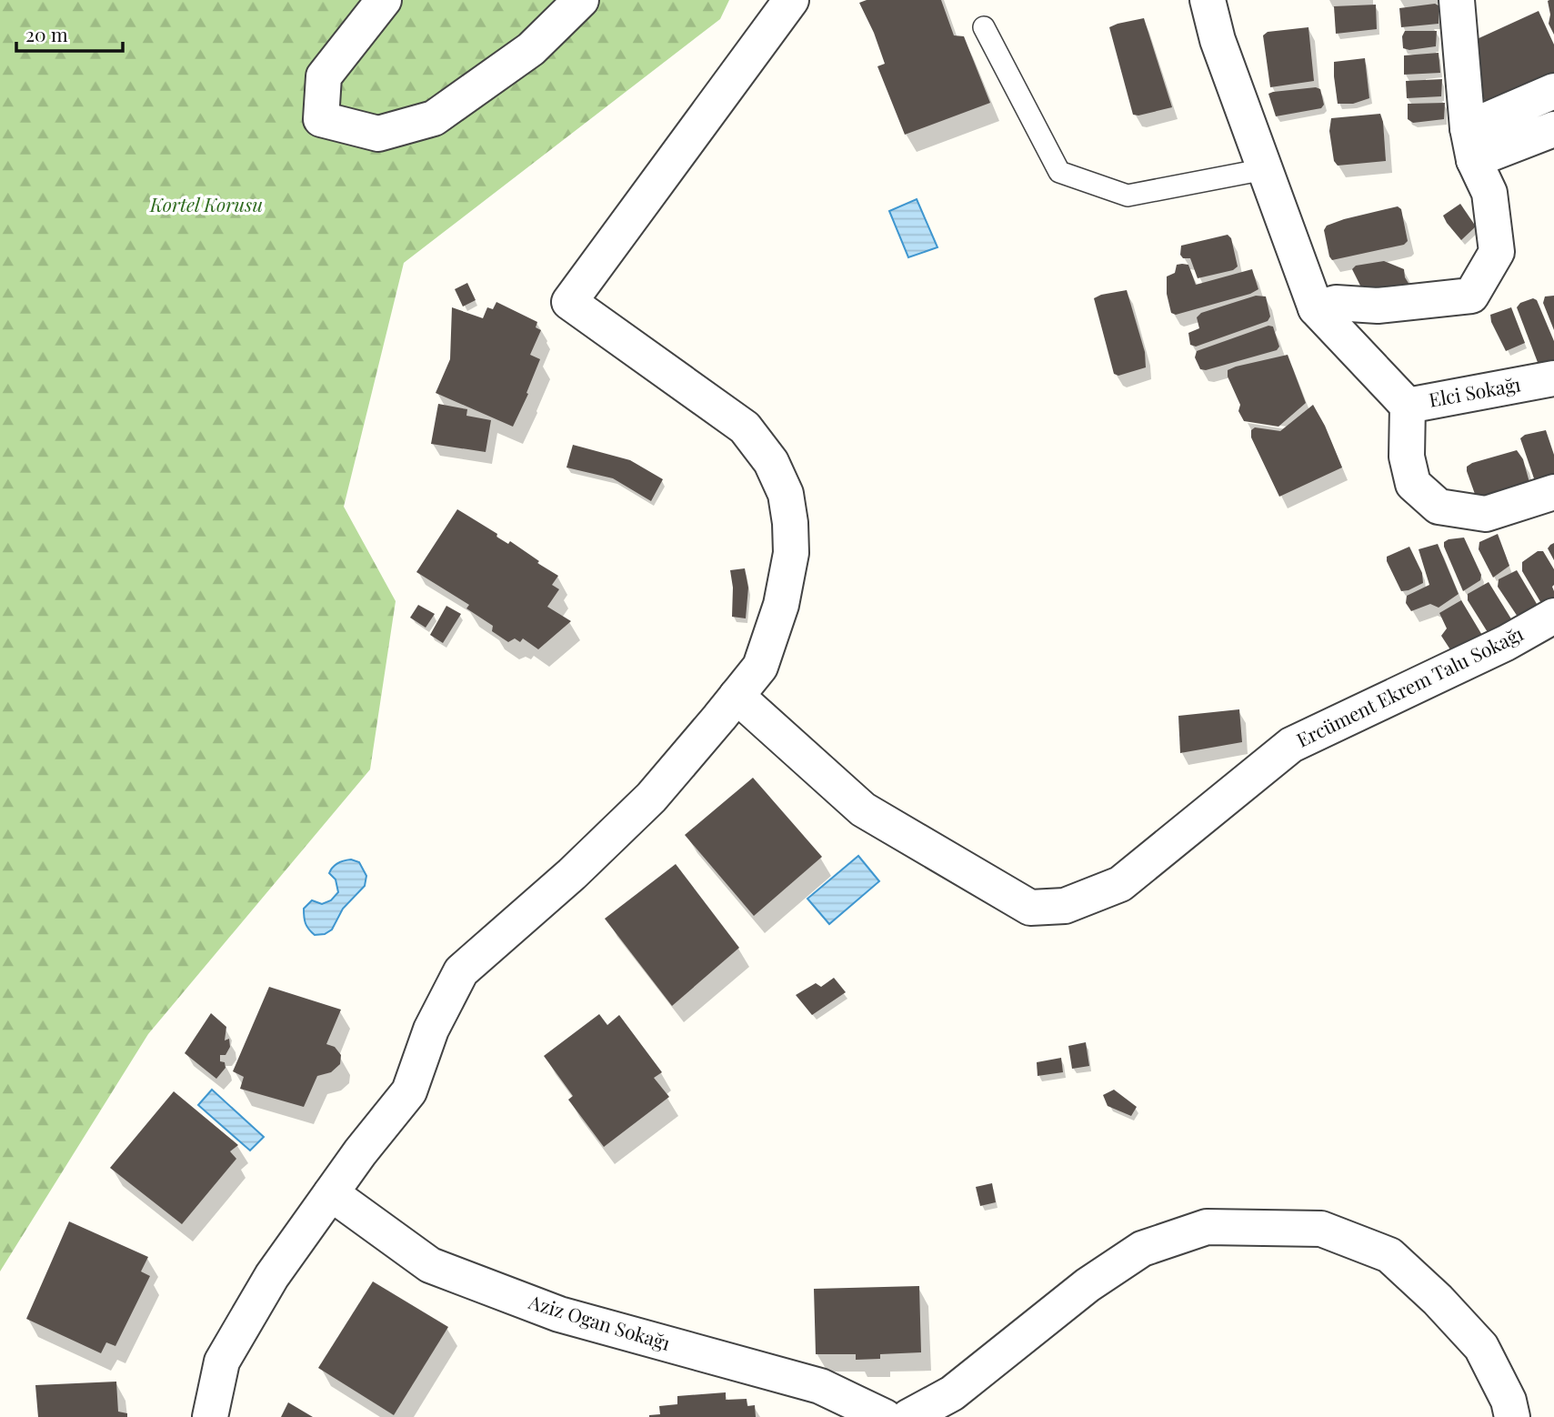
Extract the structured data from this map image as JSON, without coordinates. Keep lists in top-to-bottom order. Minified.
{"streets":{"street":["Elci Sokağı","Ercüment Ekrem Talu Sokağı","Aziz Ogan Sokağı"]},"parks":["Kortel Korusu"],"scale_bar":"20 m"}
